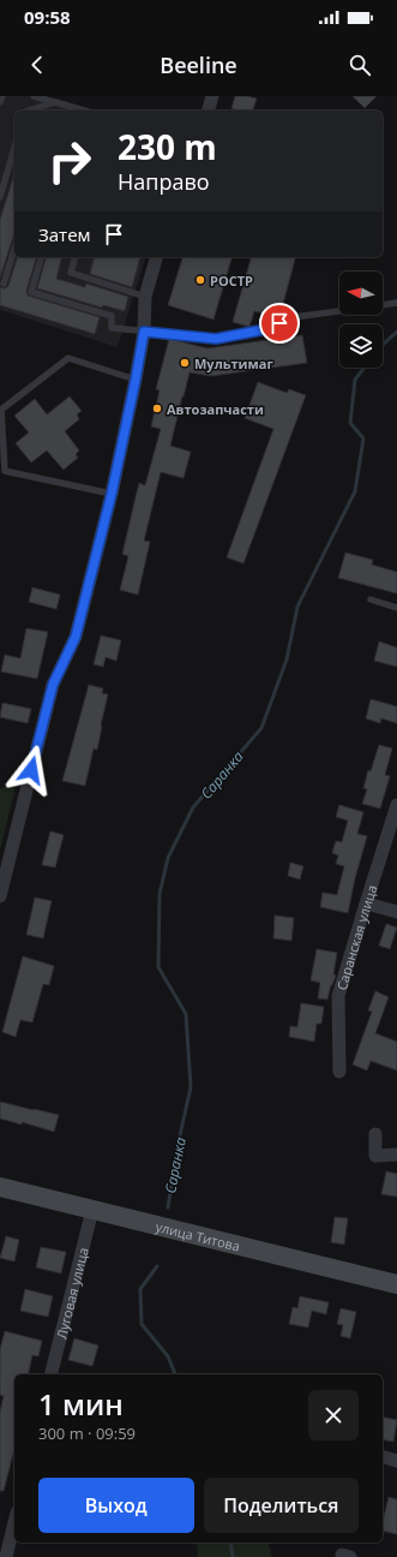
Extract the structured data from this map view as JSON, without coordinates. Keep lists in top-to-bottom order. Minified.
{"streets":{"main road":["улица Титова"],"street":["Саранская улица","Луговая улица"]},"crossings":[["улица Титова","Луговая улица"]],"water":["Саранка"],"places":["РОСТР","Мультимаг","Автозапчасти"],"north":"left","page":{"status":"09:58","header":"Beeline","turn":["230 m","Направо"],"then":"Затем","heading":["1 мин","300 m · 09:59"],"buttons":["Выход","Поделиться"]}}
